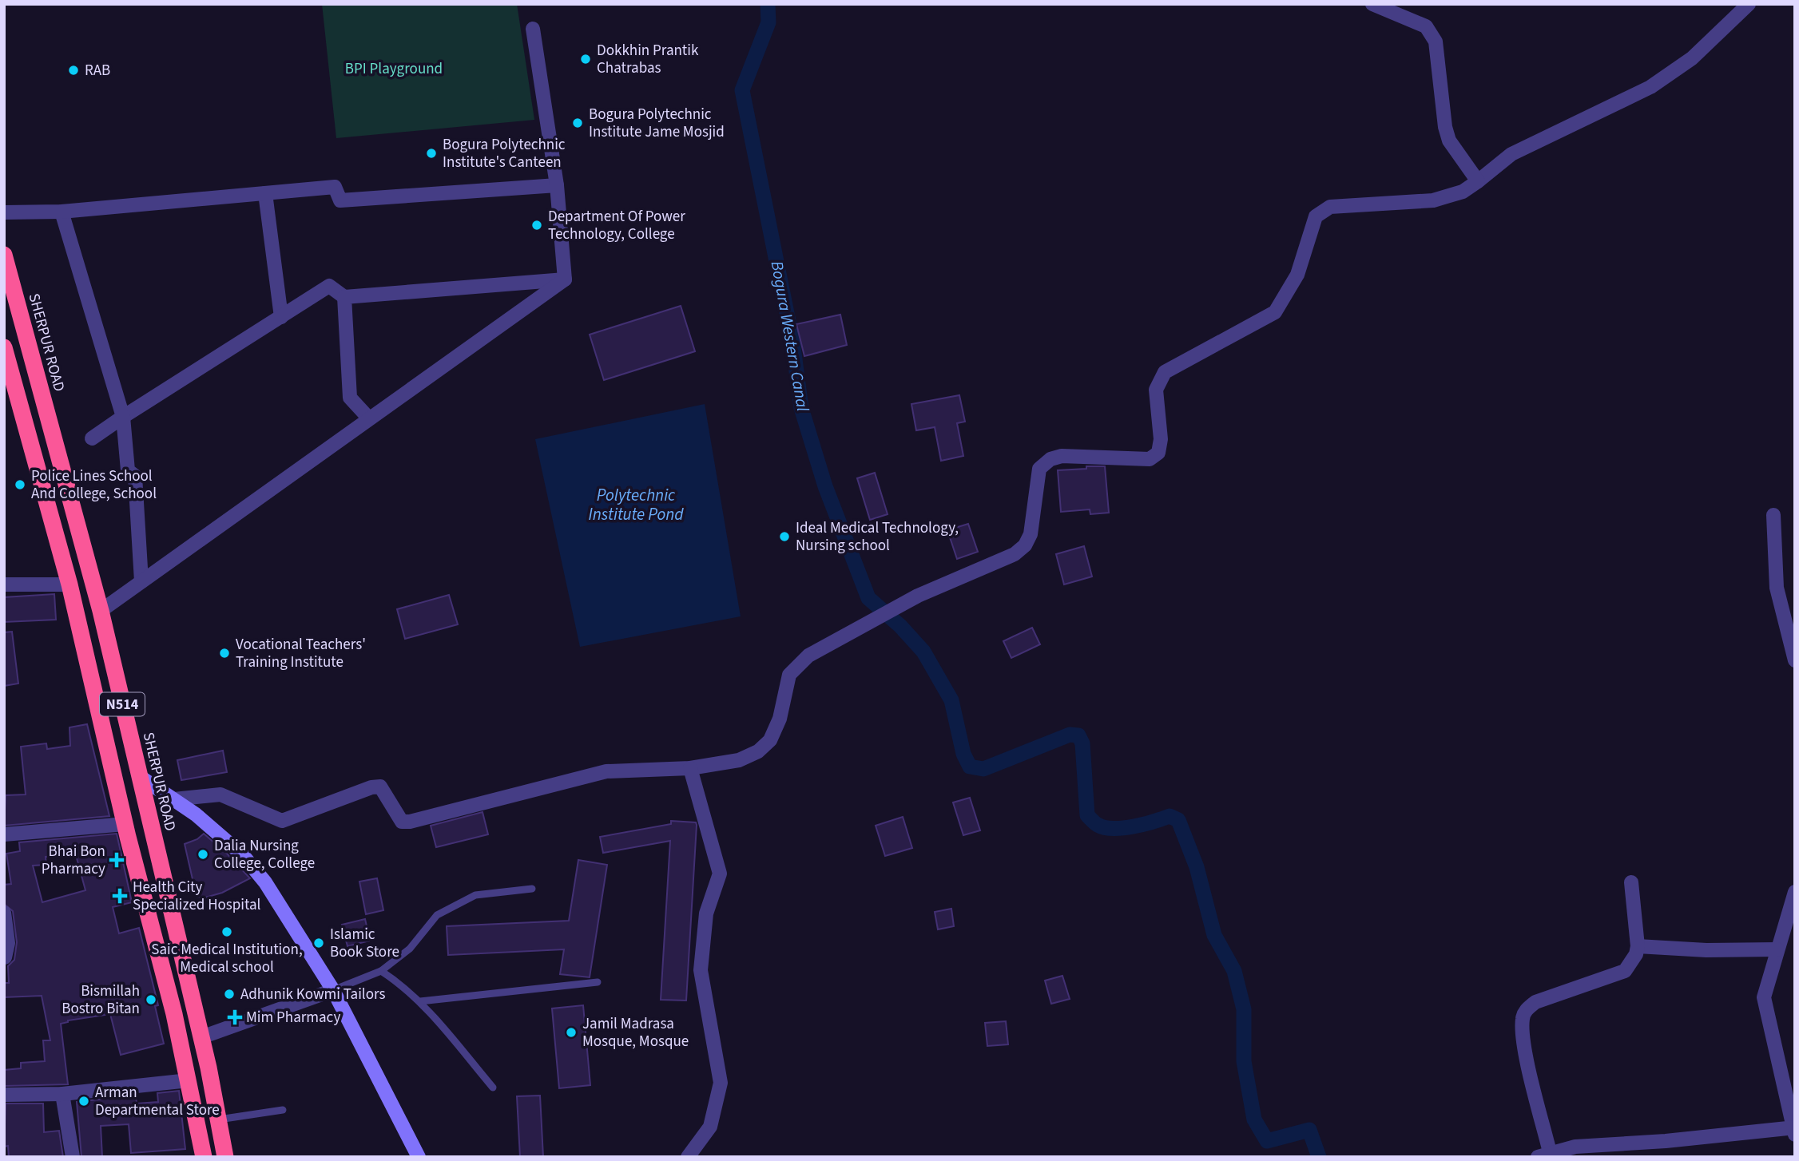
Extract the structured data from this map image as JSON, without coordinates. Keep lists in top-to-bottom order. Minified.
{"streets":{"highway":["SHERPUR ROAD","N514"]},"water":["Bogura Western Canal","Polytechnic Institute Pond"],"parks":["BPI Playground"],"places":{"other":["Dokkhin Prantik Chatrabas","RAB","Bogura Polytechnic Institute Jame Mosjid","Bogura Polytechnic Institute's Canteen","Department Of Power Technology, College","Police Lines School And College, School","Ideal Medical Technology, Nursing school","Vocational Teachers' Training Institute","Dalia Nursing College, College","Saic Medical Institution, Medical school","Islamic Book Store","Adhunik Kowmi Tailors","Bismillah Bostro Bitan","Jamil Madrasa Mosque, Mosque","Arman Departmental Store"],"health":["Bhai Bon Pharmacy","Health City Specialized Hospital","Mim Pharmacy"]}}
